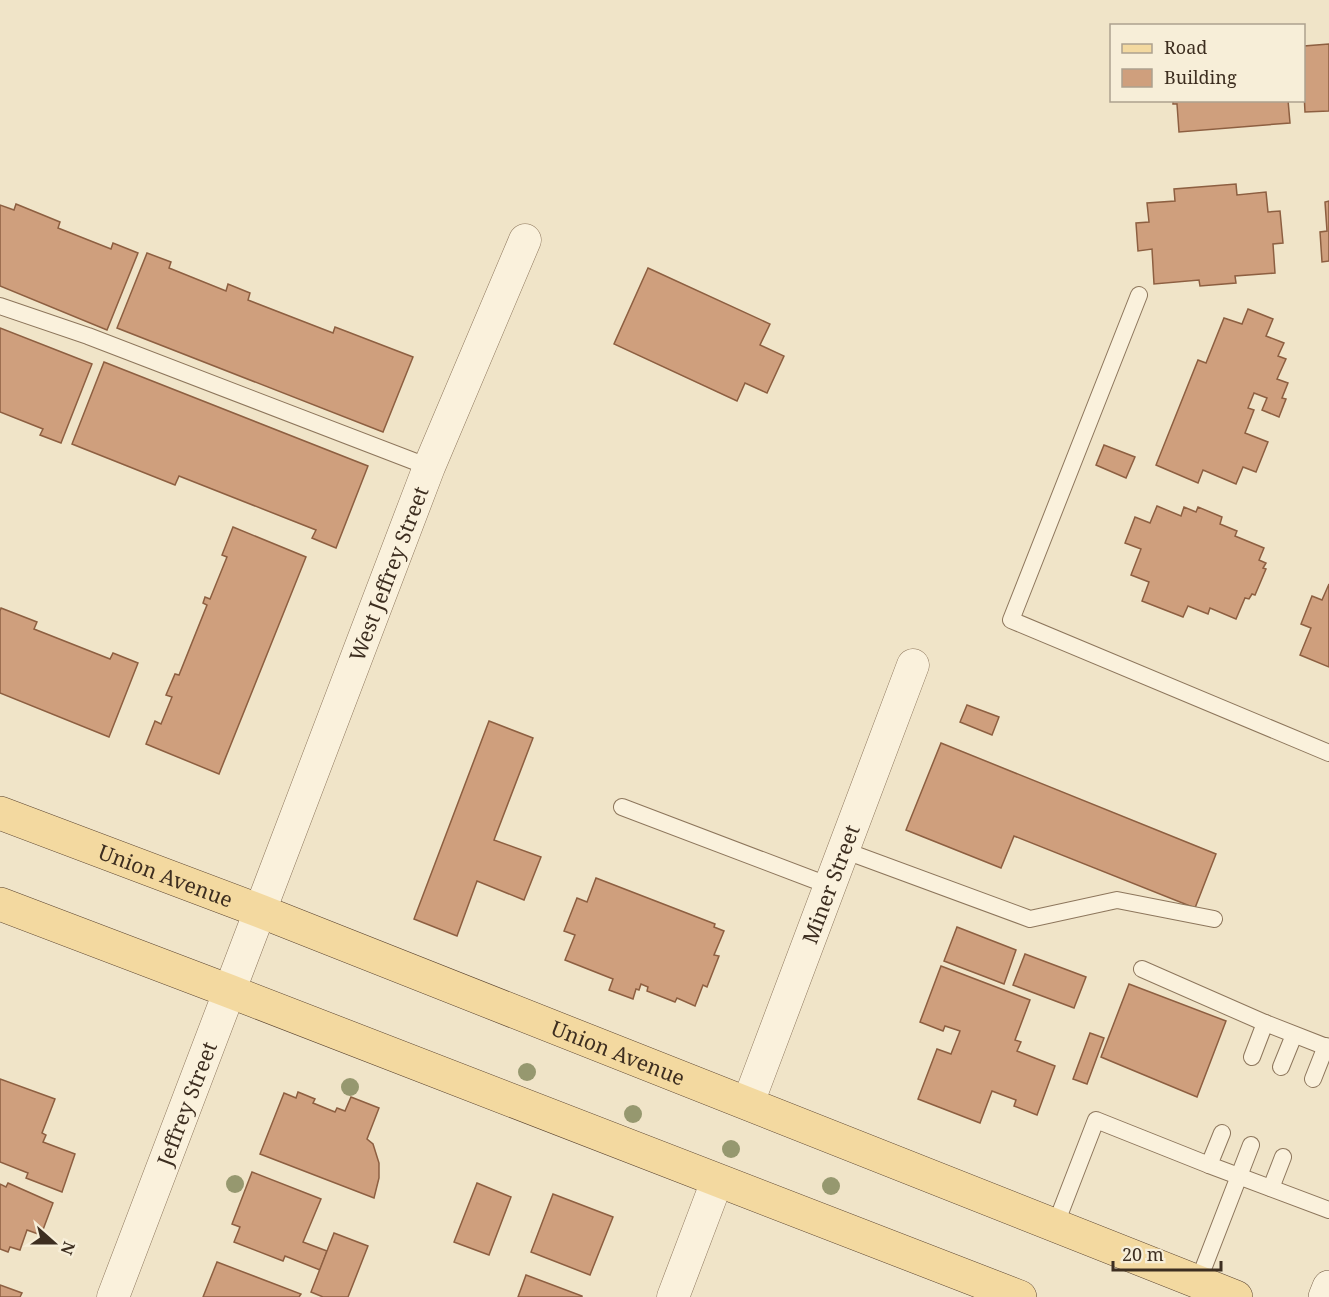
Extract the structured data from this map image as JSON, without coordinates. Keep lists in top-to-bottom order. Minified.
{"streets":{"main road":["Union Avenue"],"street":["West Jeffrey Street","Miner Street","Jeffrey Street"]},"crossings":[["West Jeffrey Street","Union Avenue"],["West Jeffrey Street","Jeffrey Street"],["Union Avenue","Miner Street"],["Union Avenue","Jeffrey Street"]],"legend":["Road","Building"],"scale_bar":"20 m","north":"right"}
